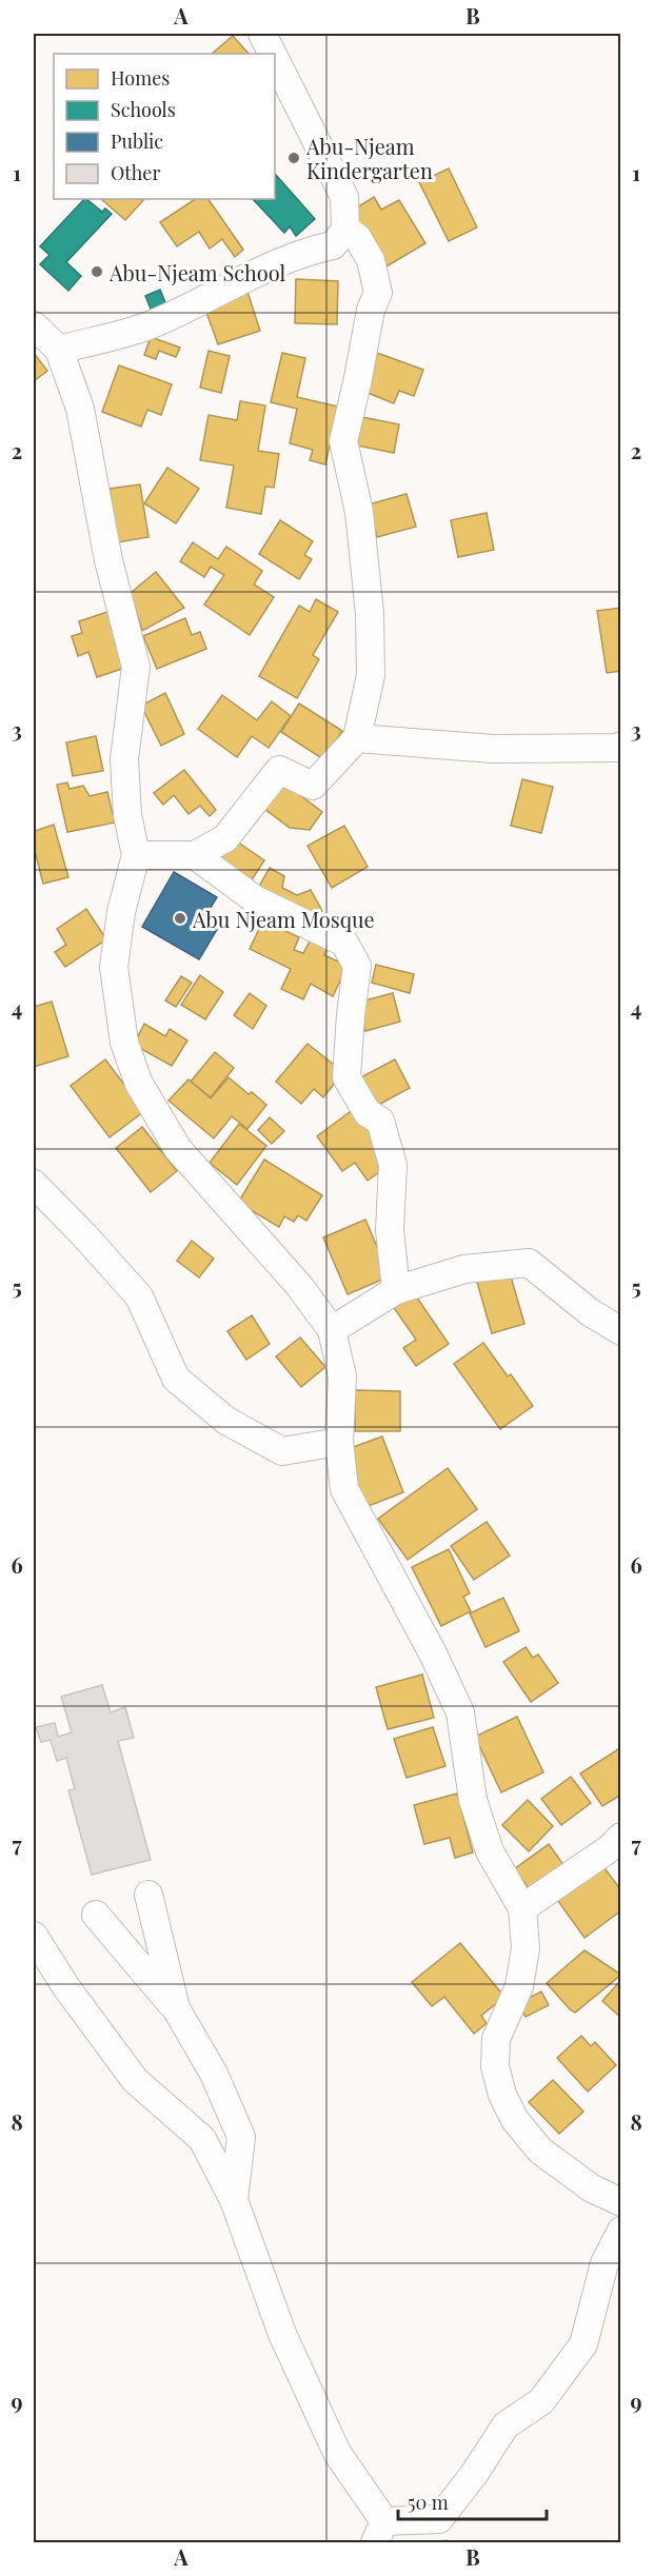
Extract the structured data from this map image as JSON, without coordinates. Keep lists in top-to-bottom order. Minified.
{"places":["Abu-Njeam Kindergarten","Abu-Njeam School","Abu Njeam Mosque"],"legend":["Homes","Schools","Public","Other"],"scale_bar":"50 m","grid":{"columns":["A","B"],"rows":["1","2","3","4","5","6","7","8","9"]}}
